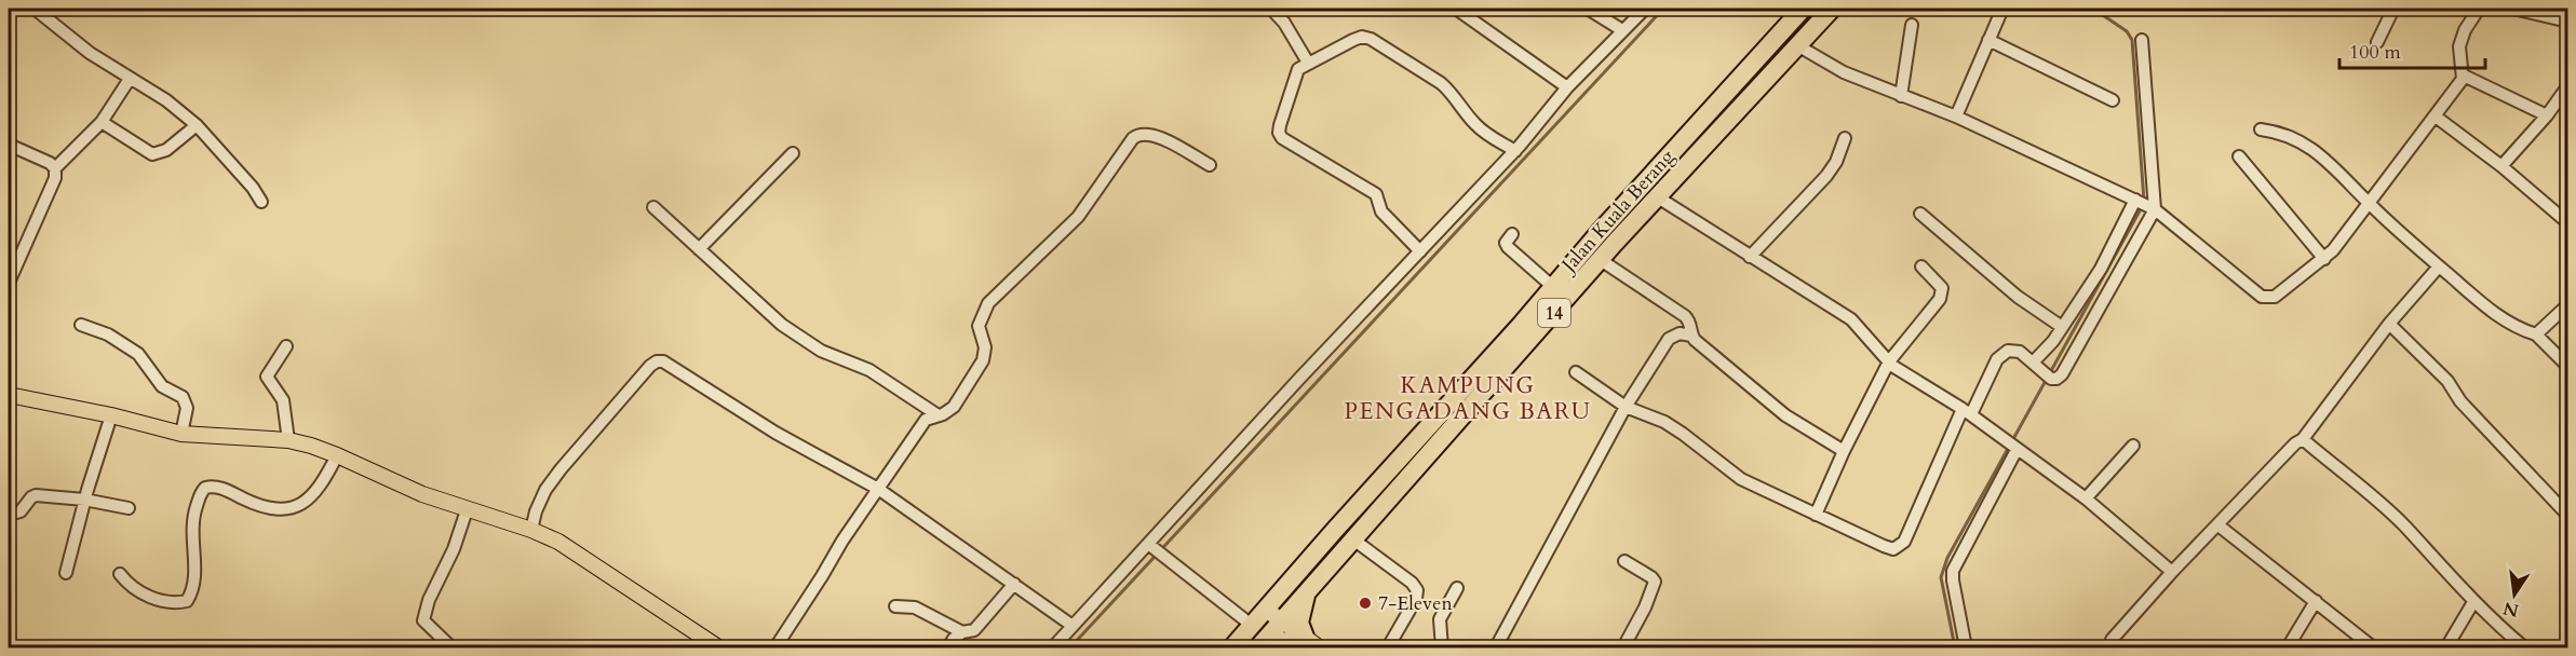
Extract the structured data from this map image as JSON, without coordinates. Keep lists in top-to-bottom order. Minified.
{"streets":{"highway":["Jalan Kuala Berang","14"]},"districts":["KAMPUNG PENGADANG BARU"],"places":["7-Eleven"],"scale_bar":"100 m","north":"bottom"}
